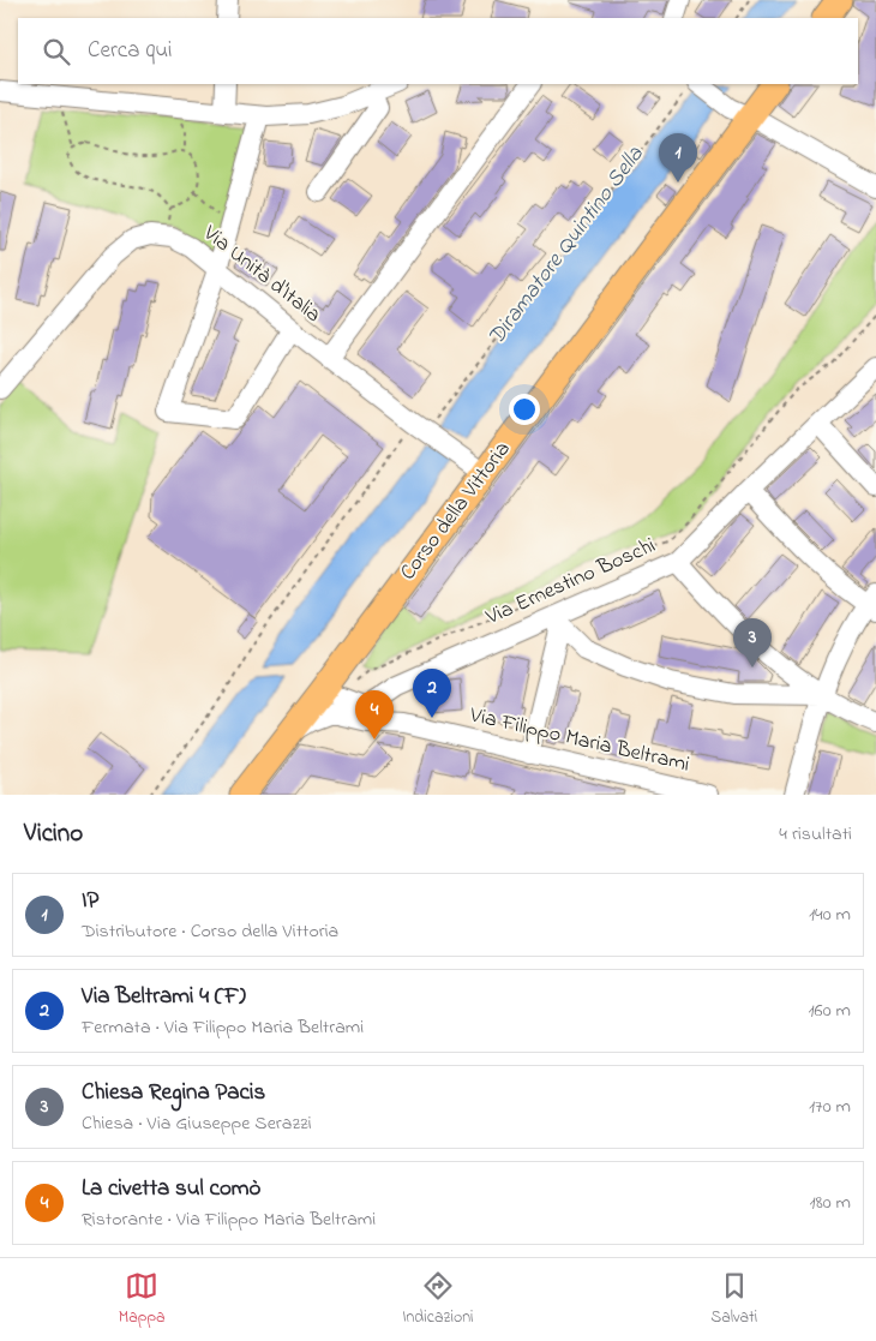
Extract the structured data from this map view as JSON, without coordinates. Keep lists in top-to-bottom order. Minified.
{"streets":{"main road":["Corso della Vittoria"],"street":["Via Unità d'Italia","Via Ernestino Boschi","Via Filippo Maria Beltrami"]},"crossings":[["Via Unità d'Italia","Corso della Vittoria"],["Corso della Vittoria","Via Filippo Maria Beltrami"],["Via Ernestino Boschi","Via Filippo Maria Beltrami"]],"water":["Diramatore Quintino Sella"],"page":{"search":"Cerca qui","pins":["1","3","2","4"],"heading":["Vicino","4 risultati"],"list":[{"mark":"1","name":"IP","note":"Distributore · Corso della Vittoria","value":"140 m"},{"mark":"2","name":"Via Beltrami 4 (F)","note":"Fermata · Via Filippo Maria Beltrami","value":"160 m"},{"mark":"3","name":"Chiesa Regina Pacis","note":"Chiesa · Via Giuseppe Serazzi","value":"170 m"},{"mark":"4","name":"La civetta sul comò","note":"Ristorante · Via Filippo Maria Beltrami","value":"180 m"}],"nav":["Mappa","Indicazioni","Salvati"]}}
